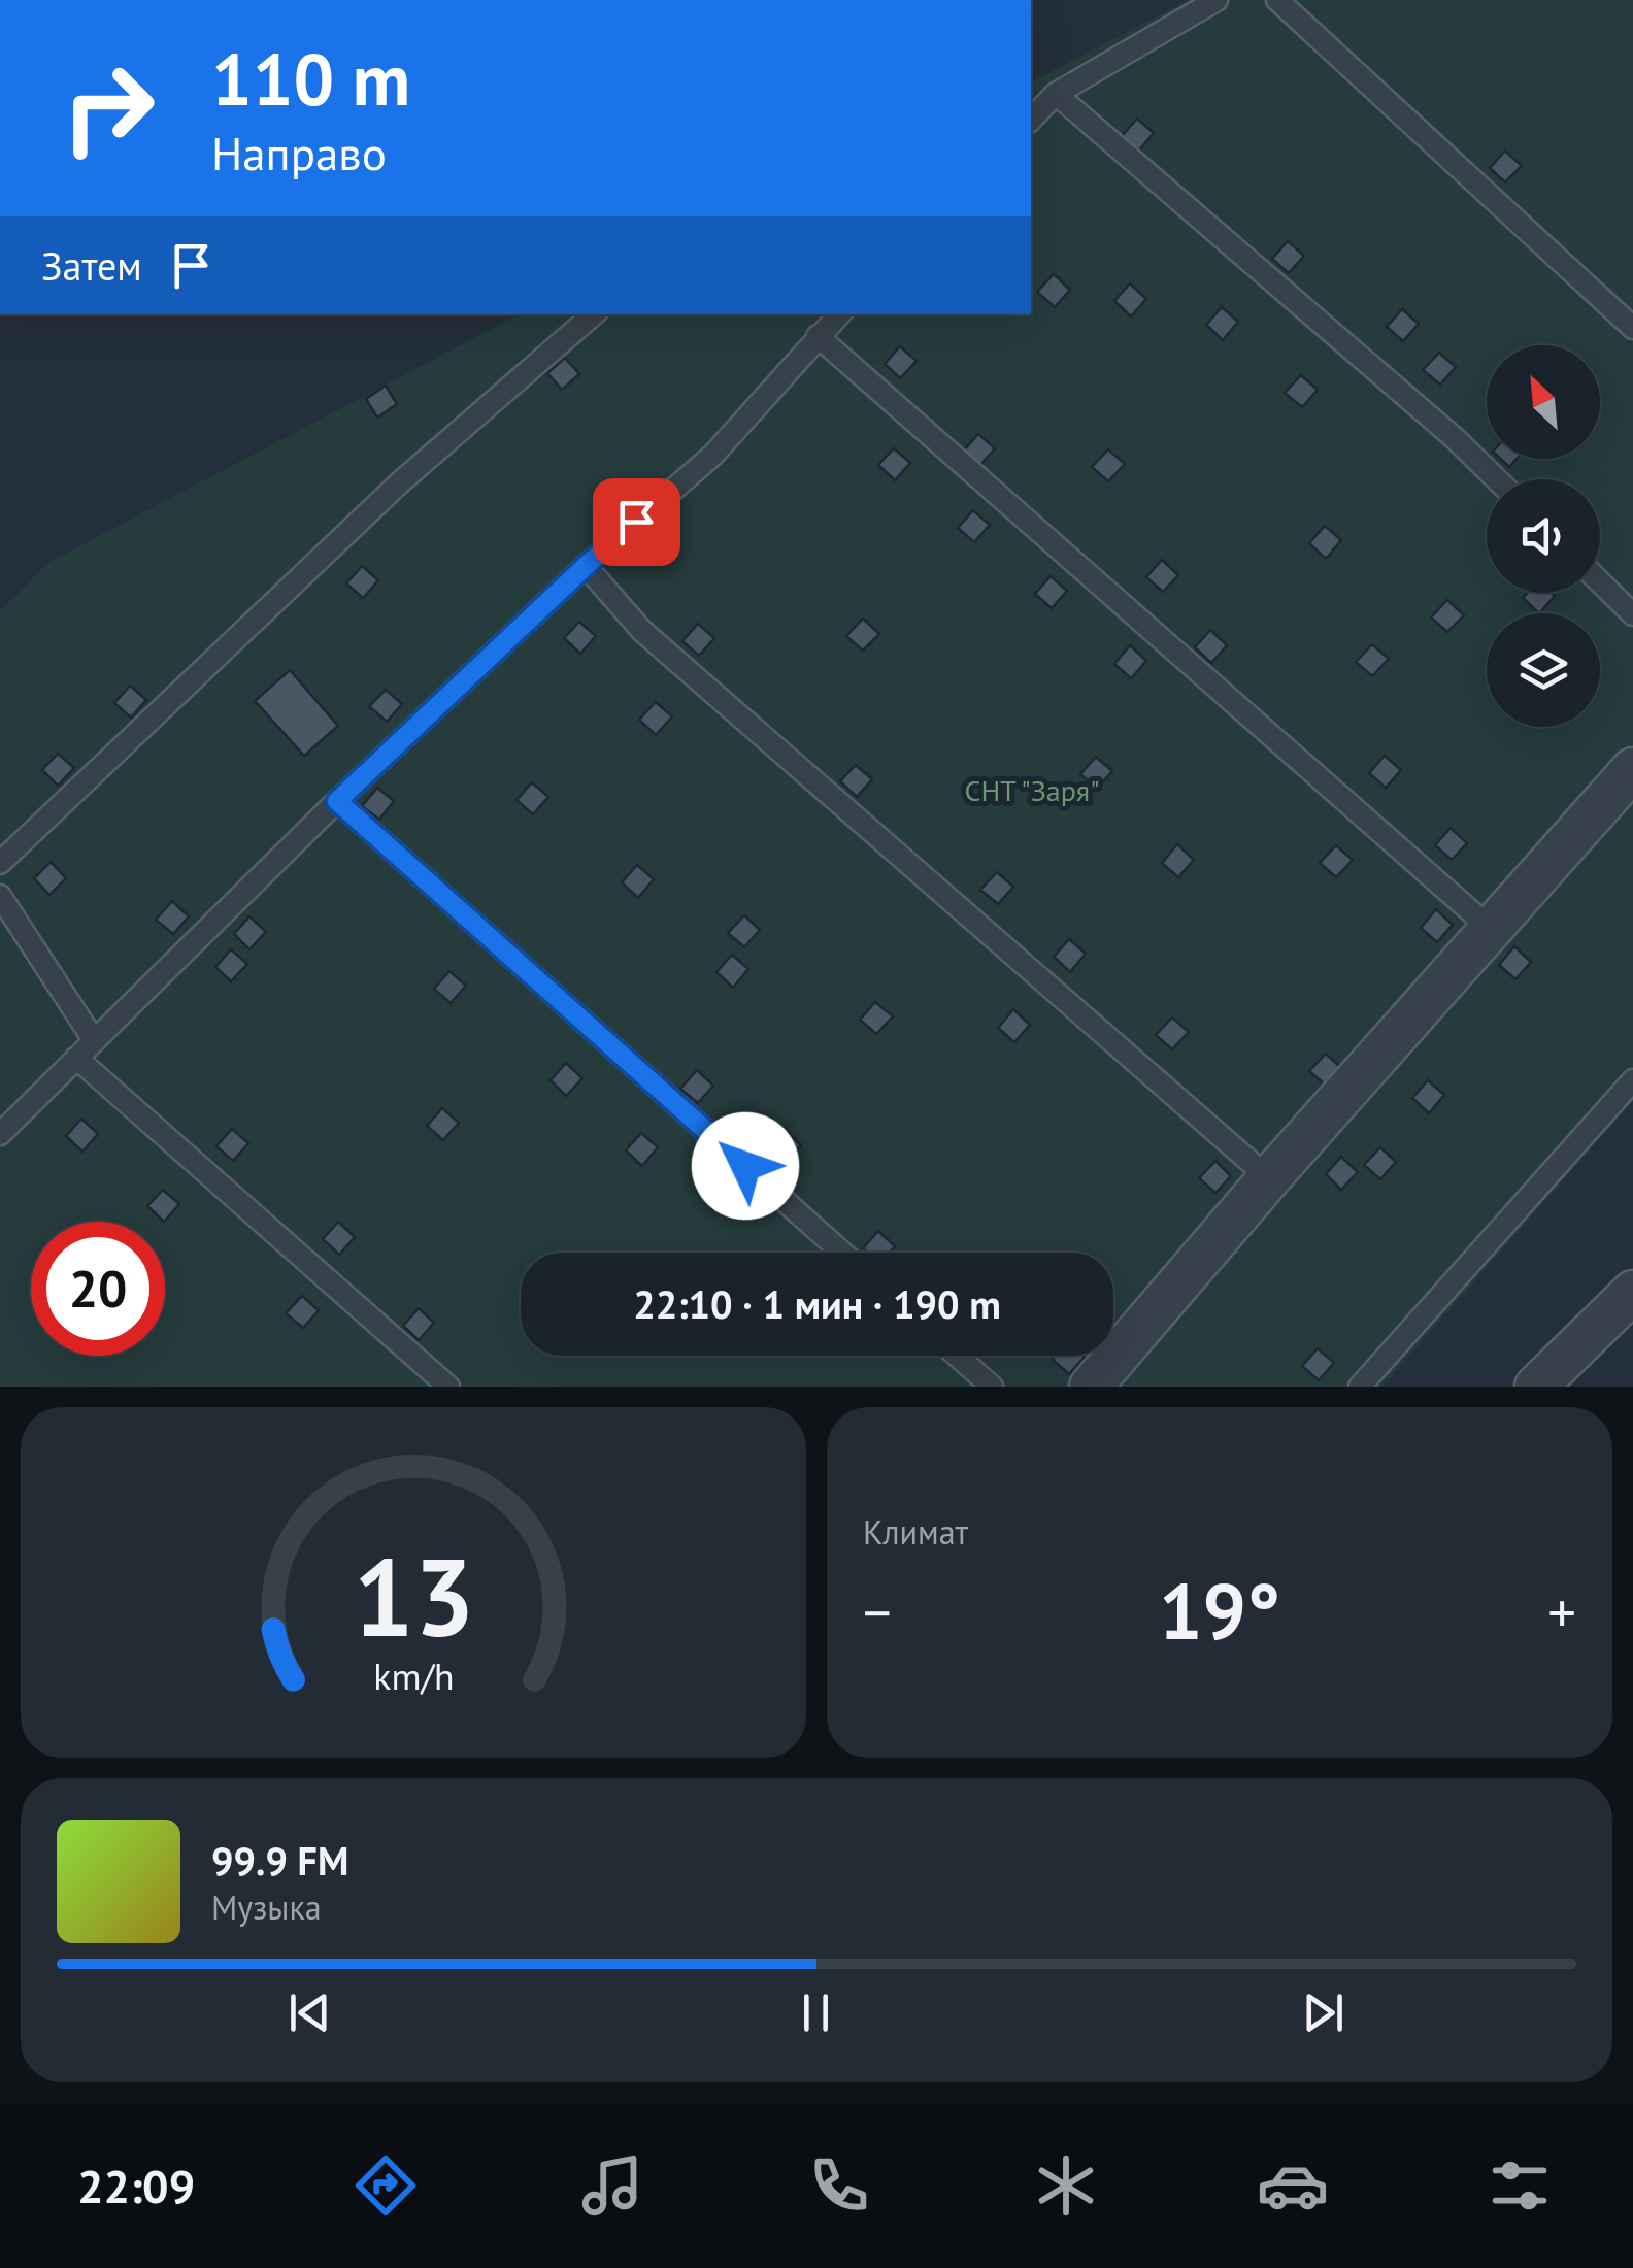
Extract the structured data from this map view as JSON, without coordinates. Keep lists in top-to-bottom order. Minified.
{"parks":["СНТ \"Заря\""],"north":"top left","page":{"turn":["110 m","Направо"],"then":"Затем","limit":"20","trip":"22:10 · 1 мин · 190 m","tile":"Климат","heat":["−","19°","+"],"song":["99.9 FM","Музыка"],"tabs":"22:09","gauge":["13","km/h"]}}
